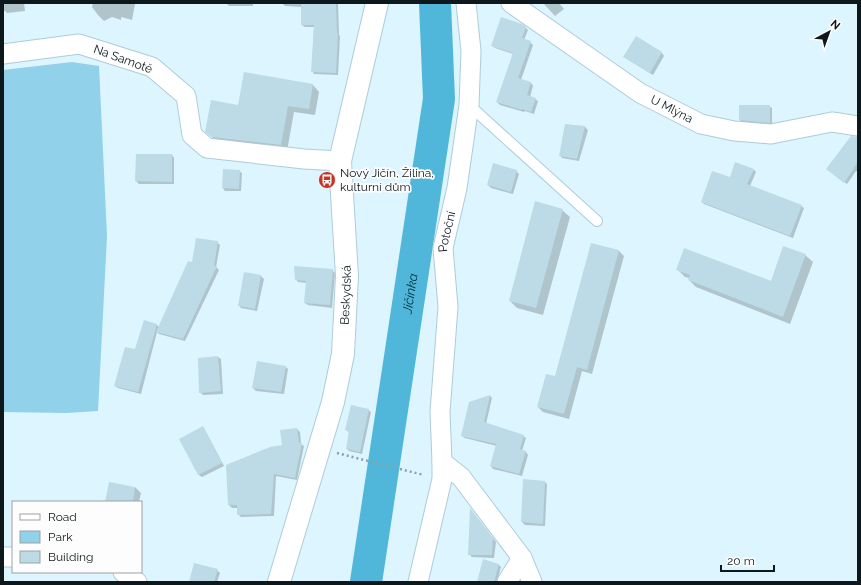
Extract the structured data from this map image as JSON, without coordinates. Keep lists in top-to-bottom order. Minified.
{"streets":{"street":["Na Samotě","U Mlýna","Potoční","Beskydská"]},"crossings":[["Na Samotě","Beskydská"]],"water":["Jičínka"],"places":{"bus stop":["Nový Jičín, Žilina, kulturní dům"]},"legend":["Road","Park","Building"],"scale_bar":"20 m","north":"top right"}
